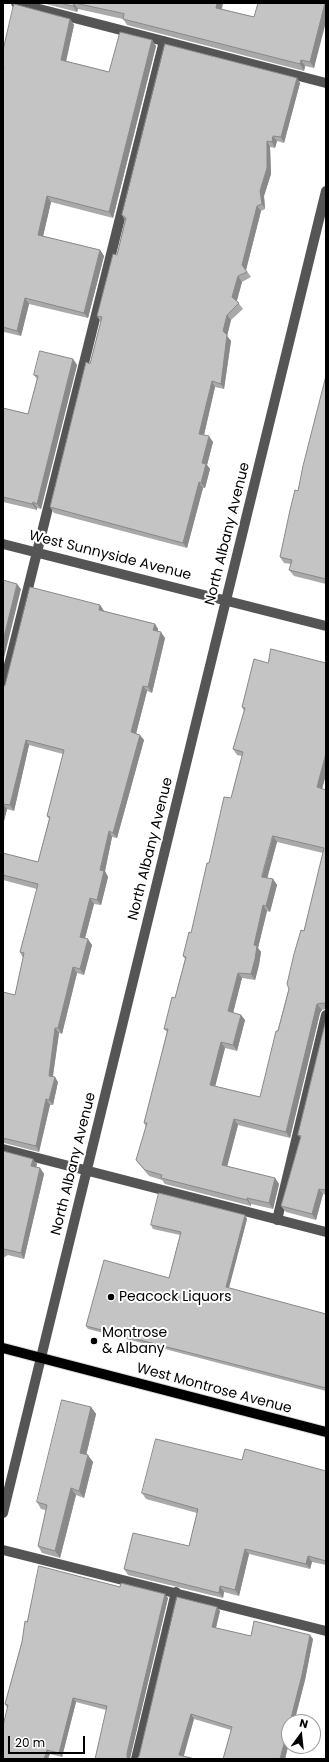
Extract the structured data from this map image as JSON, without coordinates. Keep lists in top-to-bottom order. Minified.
{"streets":{"main road":["West Montrose Avenue"],"street":["North Albany Avenue","West Sunnyside Avenue"]},"crossings":[["North Albany Avenue","West Sunnyside Avenue"],["North Albany Avenue","West Montrose Avenue"]],"places":["Peacock Liquors","Montrose & Albany"],"scale_bar":"20 m","north":"top"}
